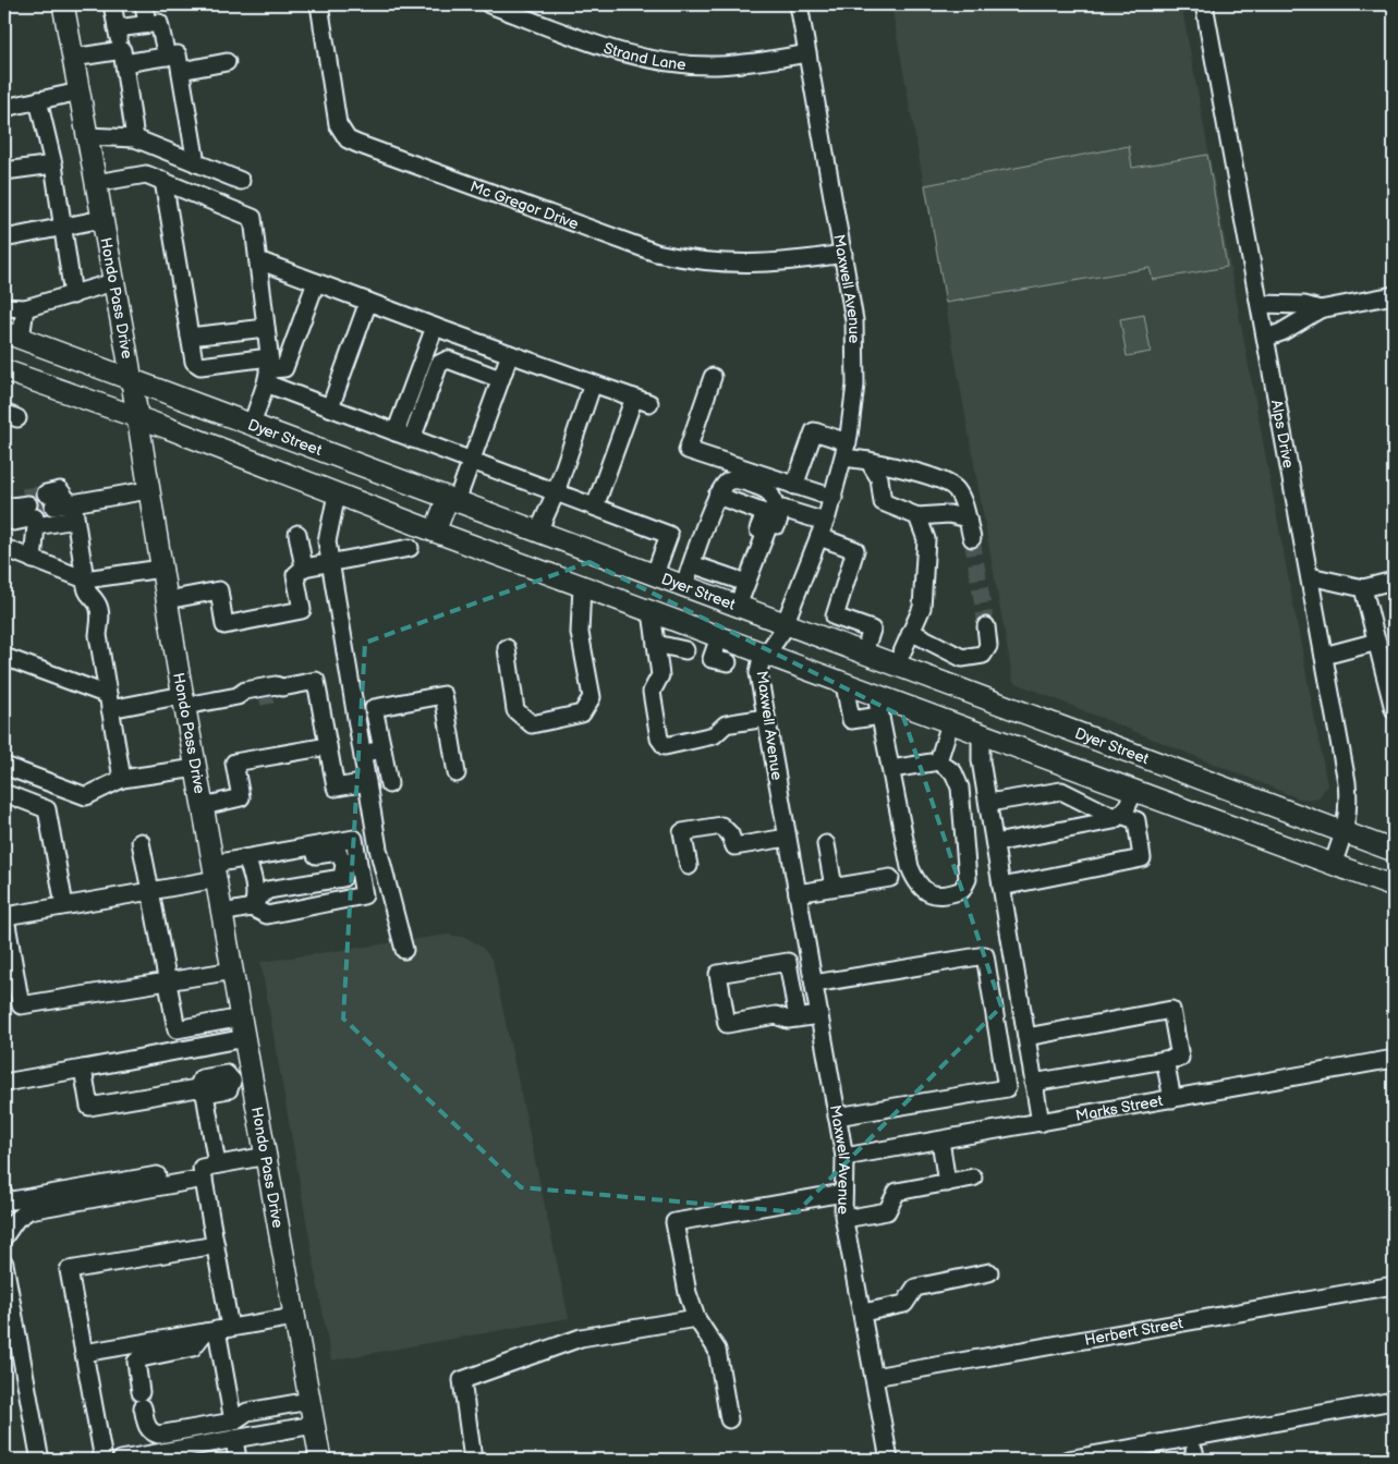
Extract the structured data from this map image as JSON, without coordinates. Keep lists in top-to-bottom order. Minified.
{"streets":{"main road":["Hondo Pass Drive","Dyer Street"],"street":["Strand Lane","Mc Gregor Drive","Maxwell Avenue","Alps Drive","Marks Street","Herbert Street"]},"crossings":[["Strand Lane","Maxwell Avenue"],["Mc Gregor Drive","Maxwell Avenue"],["Maxwell Avenue","Dyer Street"],["Maxwell Avenue","Marks Street"],["Maxwell Avenue","Herbert Street"],["Hondo Pass Drive","Dyer Street"],["Alps Drive","Dyer Street"]]}
